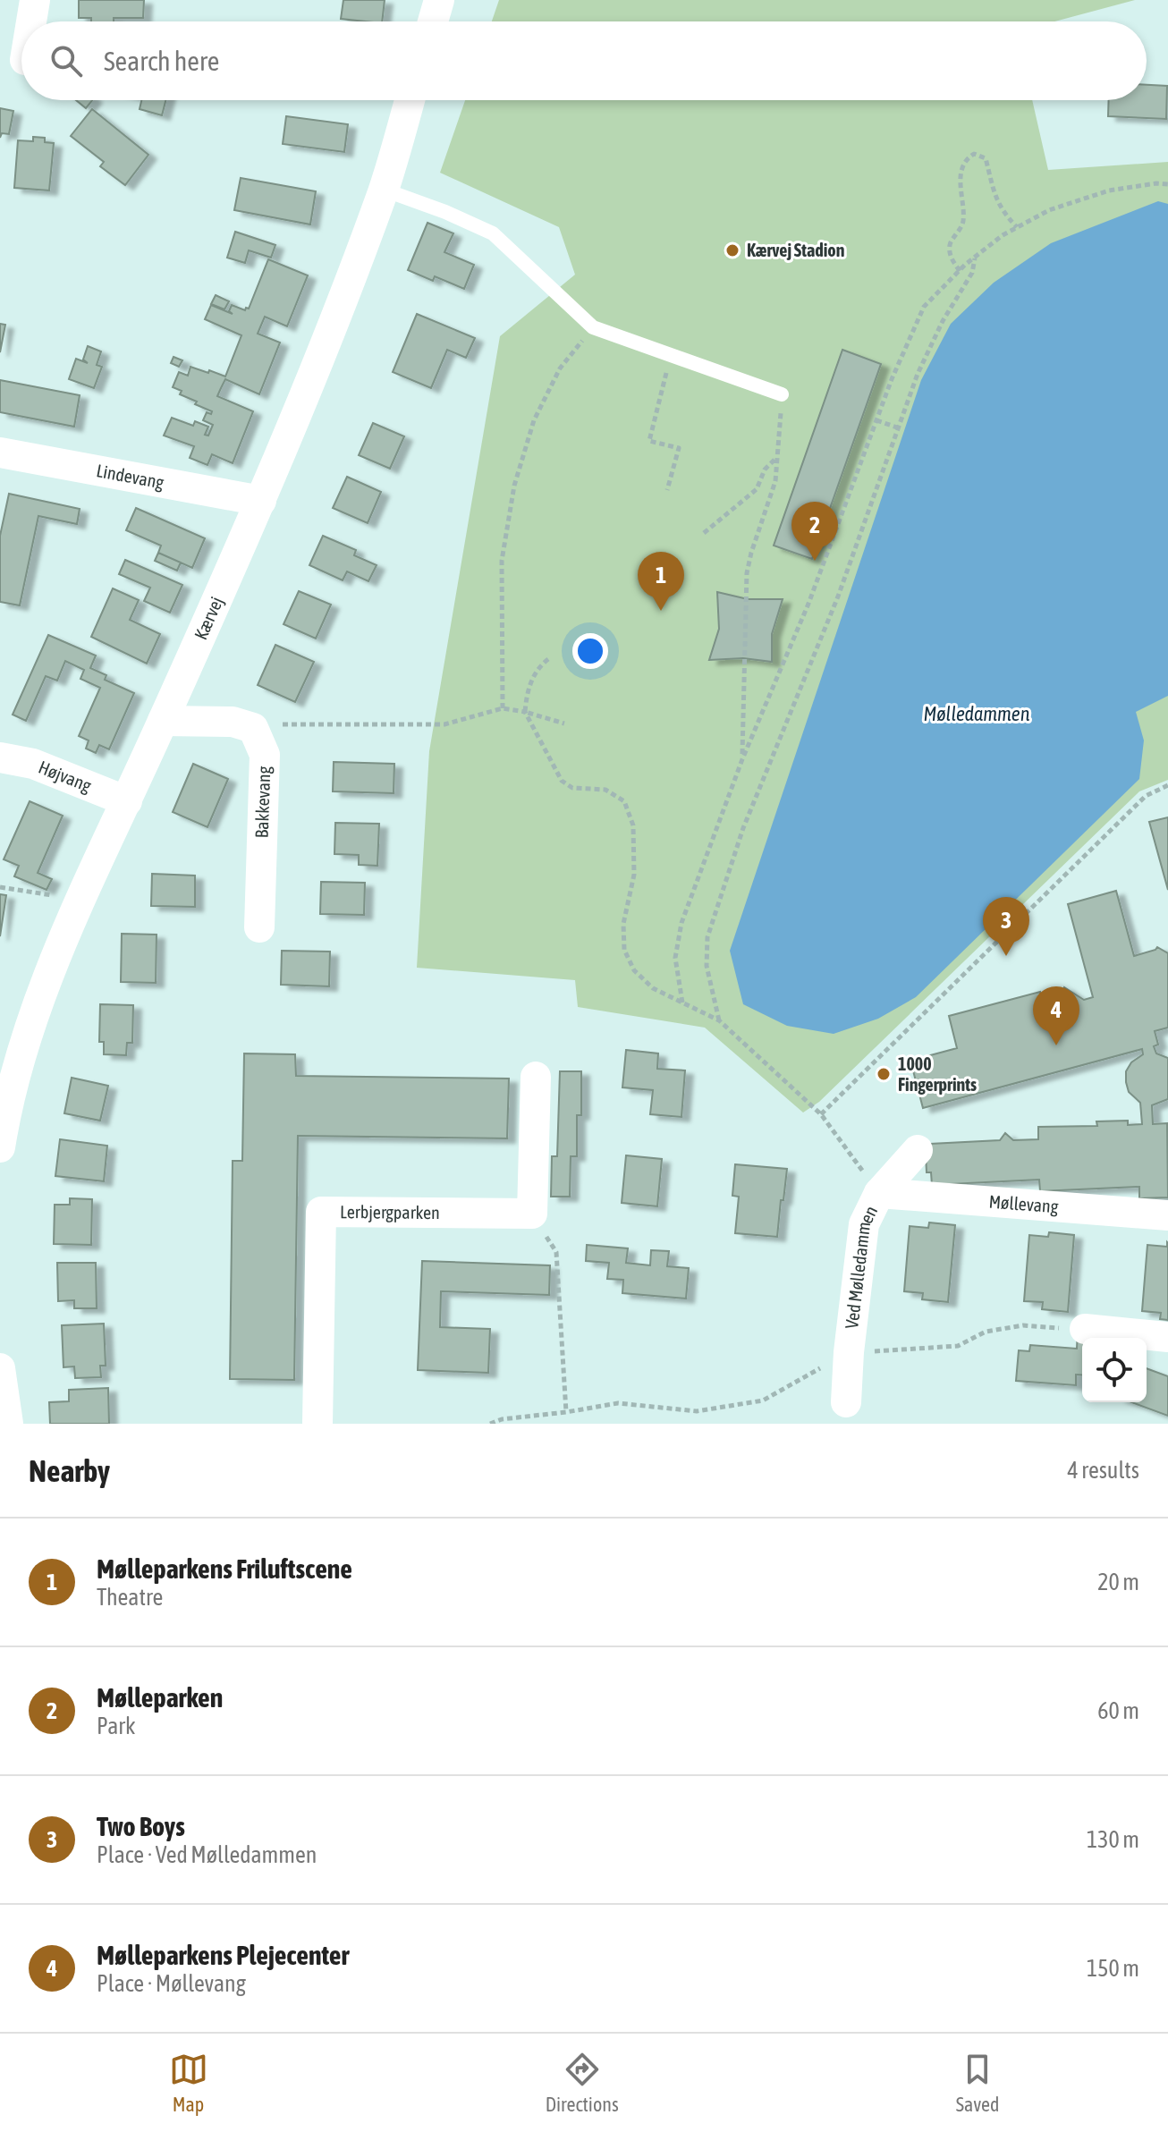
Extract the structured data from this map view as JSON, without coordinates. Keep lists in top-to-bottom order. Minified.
{"streets":{"street":["Lindevang","Kærvej","Højvang","Bakkevang","Møllevang","Lerbjergparken","Ved Mølledammen"]},"crossings":[["Lindevang","Kærvej"],["Kærvej","Højvang"],["Møllevang","Ved Mølledammen"]],"water":["Mølledammen"],"places":["Kærvej Stadion","1000 Fingerprints"],"page":{"search":"Search here","pins":["2","1","3","4"],"heading":["Nearby","4 results"],"list":[{"mark":"1","name":"Mølleparkens Friluftscene","note":"Theatre","value":"20 m"},{"mark":"2","name":"Mølleparken","note":"Park","value":"60 m"},{"mark":"3","name":"Two Boys","note":"Place · Ved Mølledammen","value":"130 m"},{"mark":"4","name":"Mølleparkens Plejecenter","note":"Place · Møllevang","value":"150 m"}],"nav":["Map","Directions","Saved"]}}
